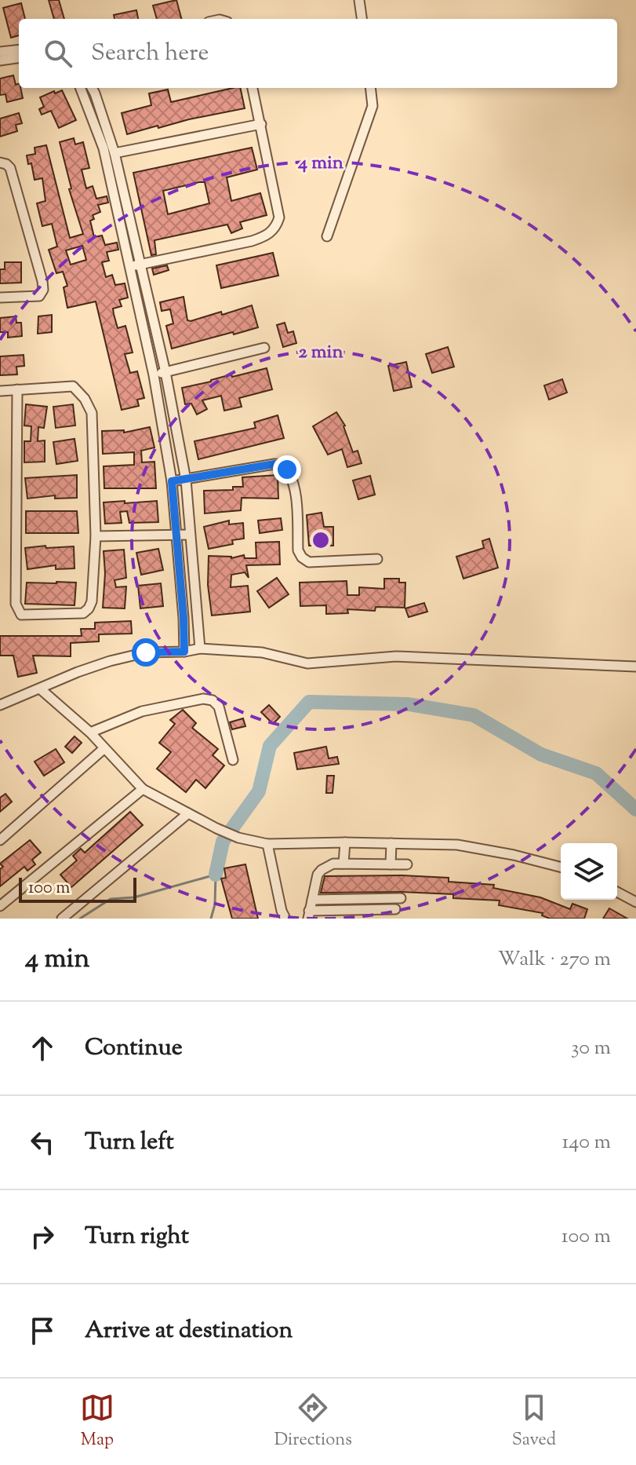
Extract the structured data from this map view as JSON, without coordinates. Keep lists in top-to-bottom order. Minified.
{"scale_bar":"100 m","page":{"search":"Search here","scale":"100 m","heading":["4 min","Walk · 270 m"],"list":[["Continue","30 m"],["Turn left","140 m"],["Turn right","100 m"],"Arrive at destination"],"nav":["Map","Directions","Saved"]},"rings":["4 min","2 min"]}
